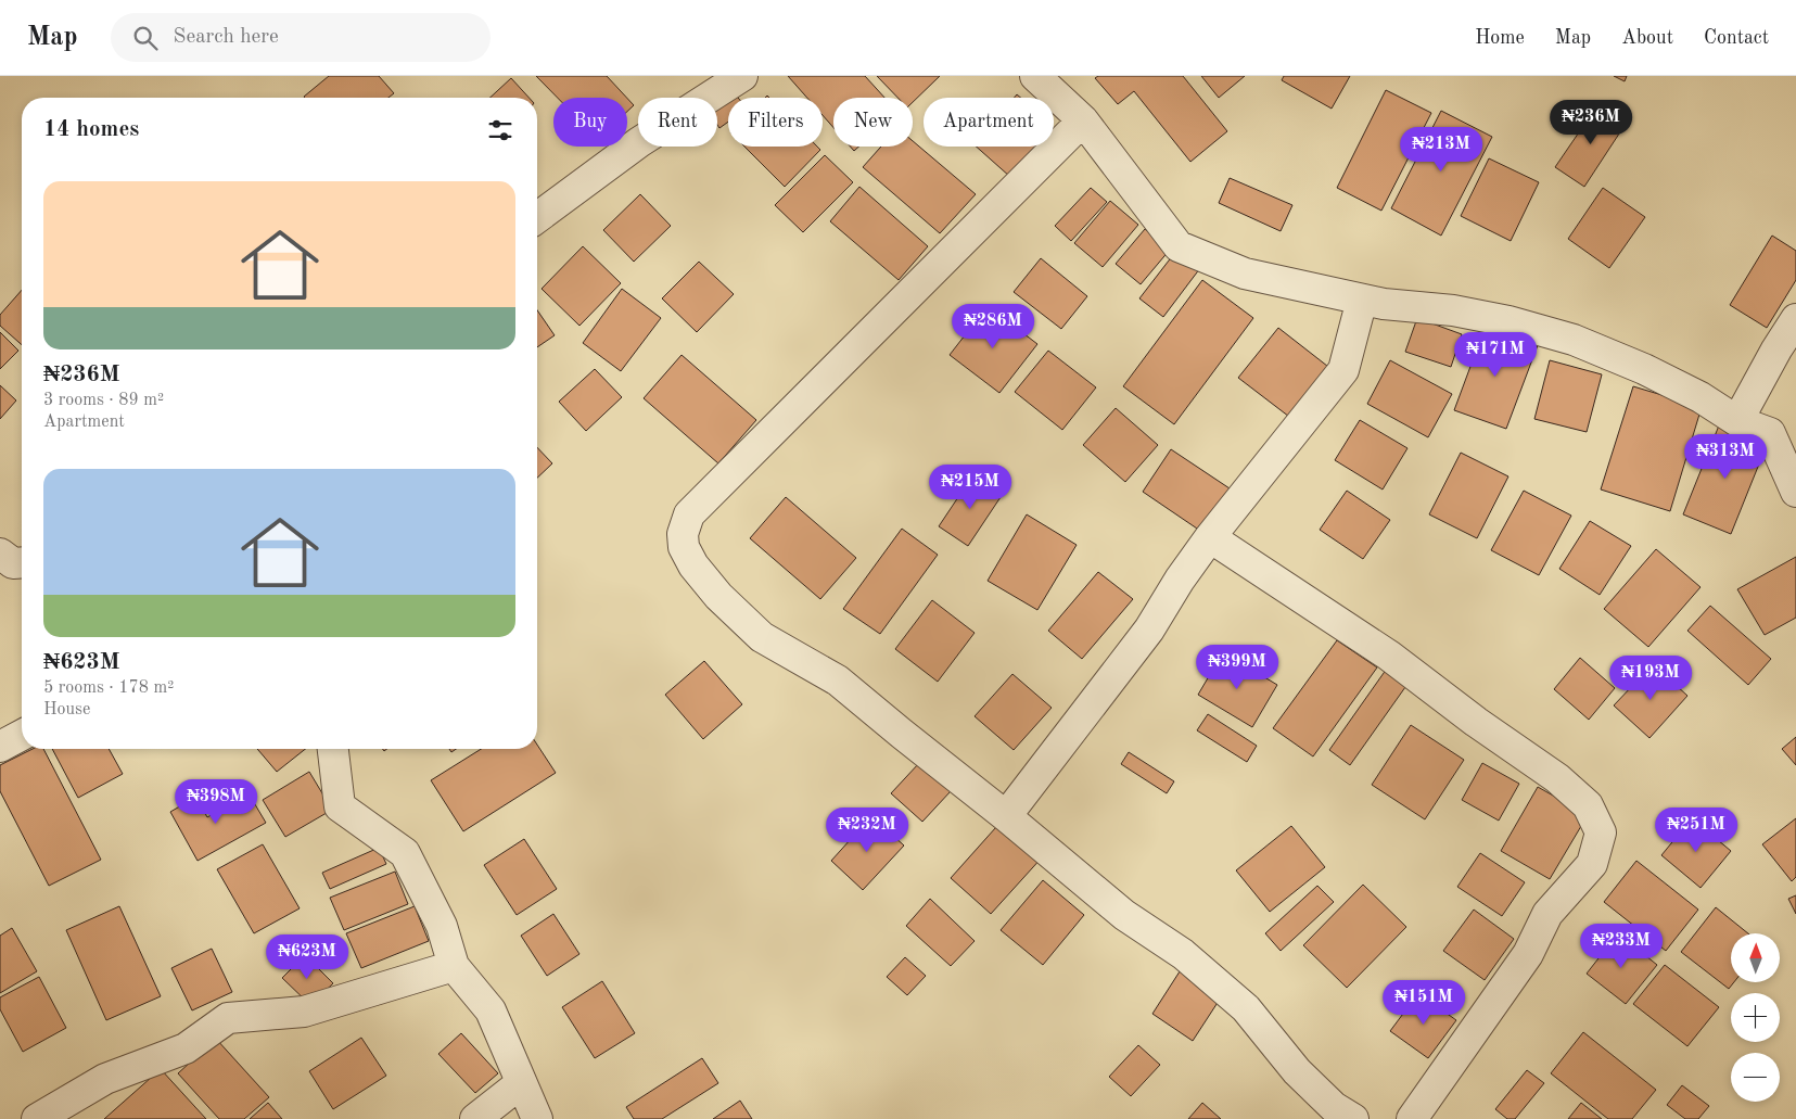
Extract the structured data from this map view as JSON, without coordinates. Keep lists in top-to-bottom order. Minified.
{"north":"top","page":{"header":"Map","search":"Search here","nav":["Home","Map","About","Contact"],"chip":["Buy","Rent","Filters","New","Apartment"],"heading":"14 homes","price":["₦236M","₦213M","₦286M","₦171M","₦313M","₦215M","₦399M","₦193M","₦398M","₦232M","₦251M","₦233M","₦623M","₦151M"],"list":[{"name":"₦236M","note":"3 rooms · 89 m² · Apartment"},{"name":"₦623M","note":"5 rooms · 178 m² · House"}],"map_buttons":["+","−"]}}
